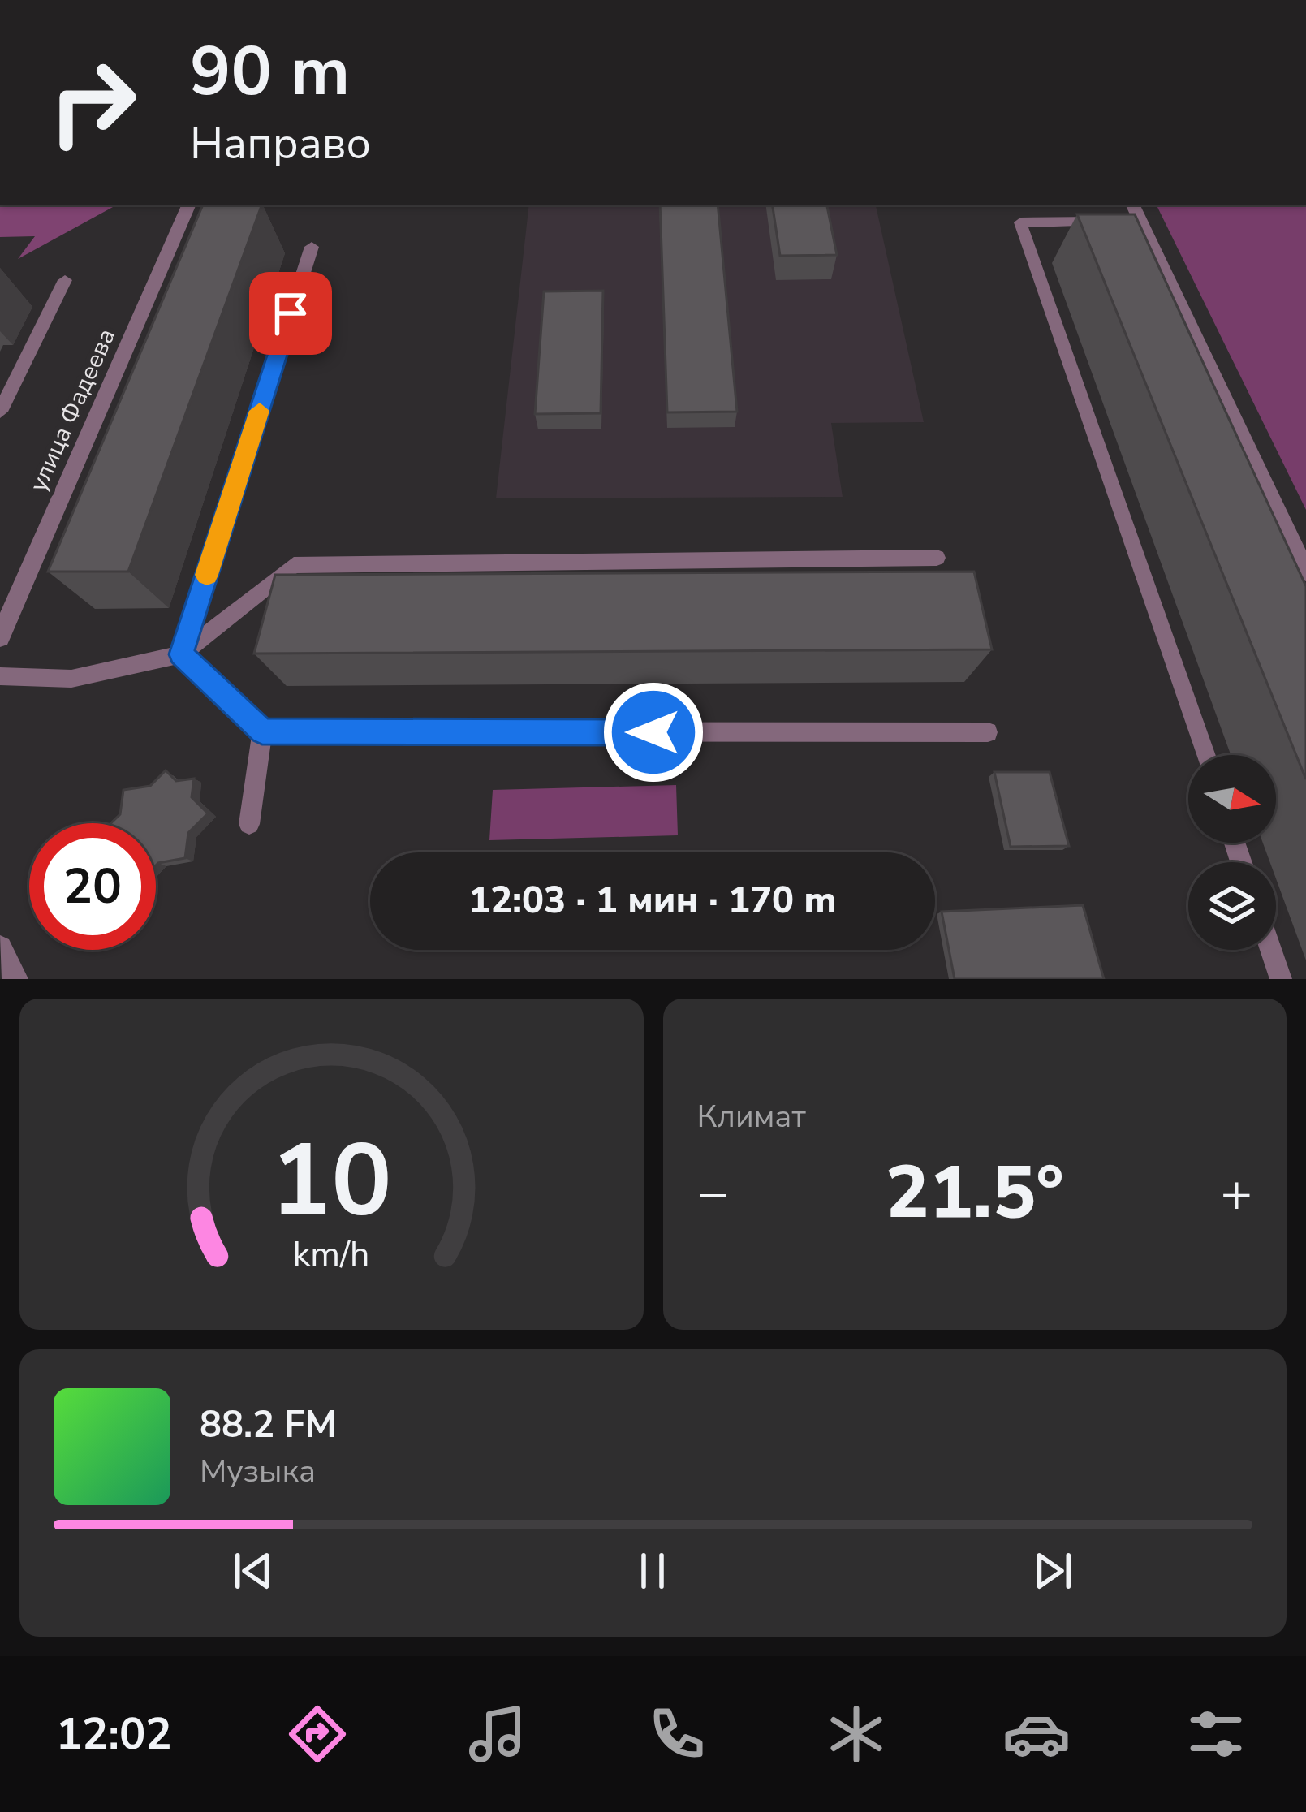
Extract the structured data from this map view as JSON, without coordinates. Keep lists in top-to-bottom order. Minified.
{"streets":{"street":["улица Фадеева"]},"north":"right","page":{"turn":["90 m","Направо"],"limit":"20","trip":"12:03 · 1 мин · 170 m","tile":"Климат","heat":["−","21.5°","+"],"song":["88.2 FM","Музыка"],"tabs":"12:02","gauge":["10","km/h"]}}
